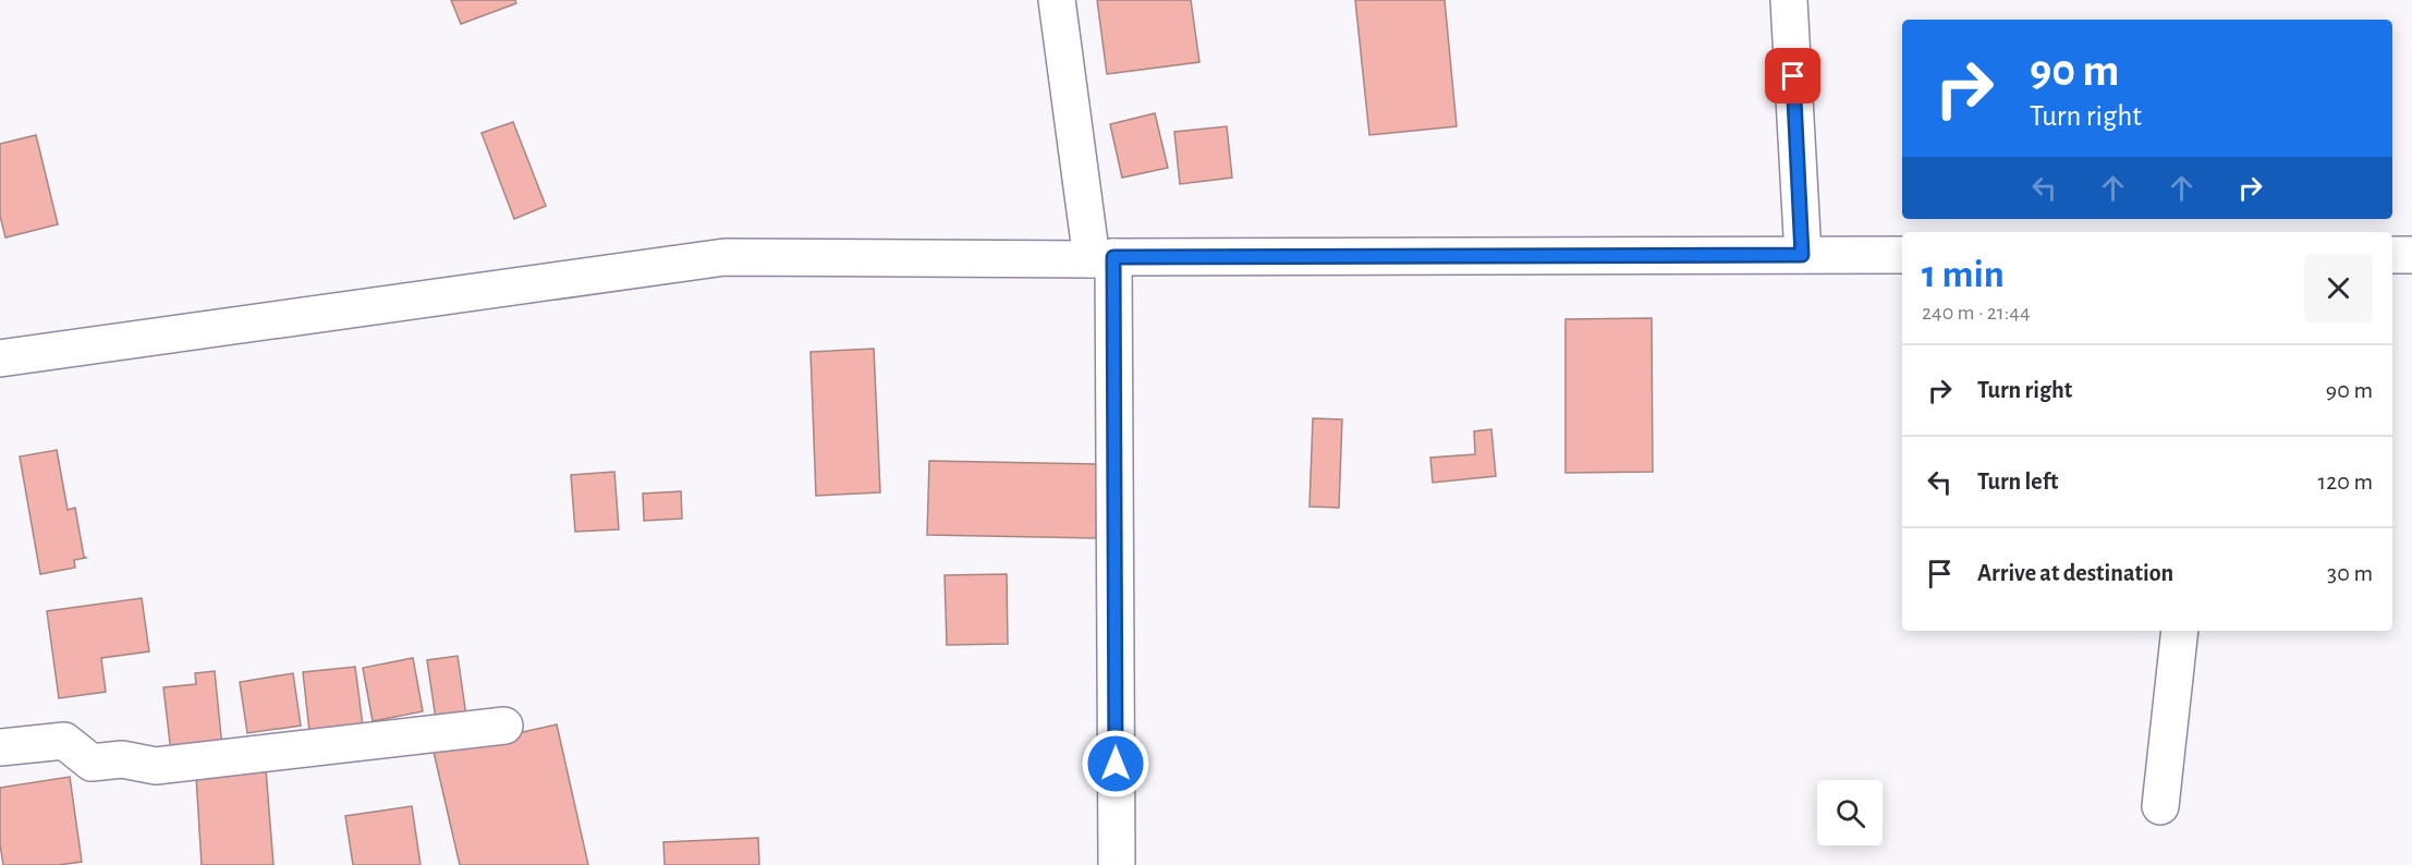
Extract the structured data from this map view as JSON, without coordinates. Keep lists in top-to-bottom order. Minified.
{"page":{"turn":["90 m","Turn right"],"heading":["1 min","240 m · 21:44"],"list":[{"name":"Turn right","value":"90 m"},{"name":"Turn left","value":"120 m"},{"name":"Arrive at destination","value":"30 m"}]}}
